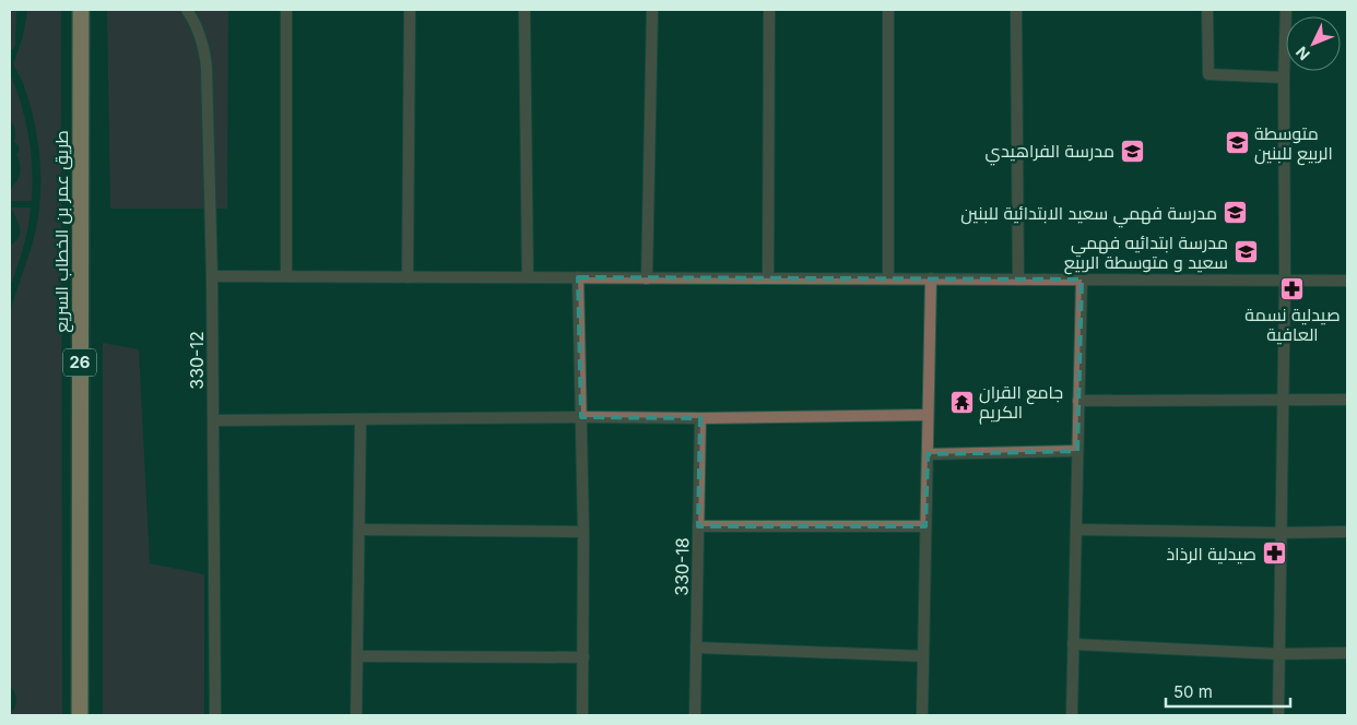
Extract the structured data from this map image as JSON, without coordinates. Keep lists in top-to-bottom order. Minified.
{"streets":{"highway":["طريق عمر بن الخطاب السريع","26"],"street":["330-12","330-18"]},"places":{"school or university":["متوسطة الربيع للبنين","مدرسة الفراهيدي","مدرسة فهمي سعيد الابتدائية للبنين","مدرسة ابتدائيه فهمي سعيد و متوسطة الربيع"],"pharmacy":["صيدلية نسمة العافية","صيدلية الرذاذ"],"temple":["جامع القران الكريم"]},"scale_bar":"50 m","north":"bottom left"}
